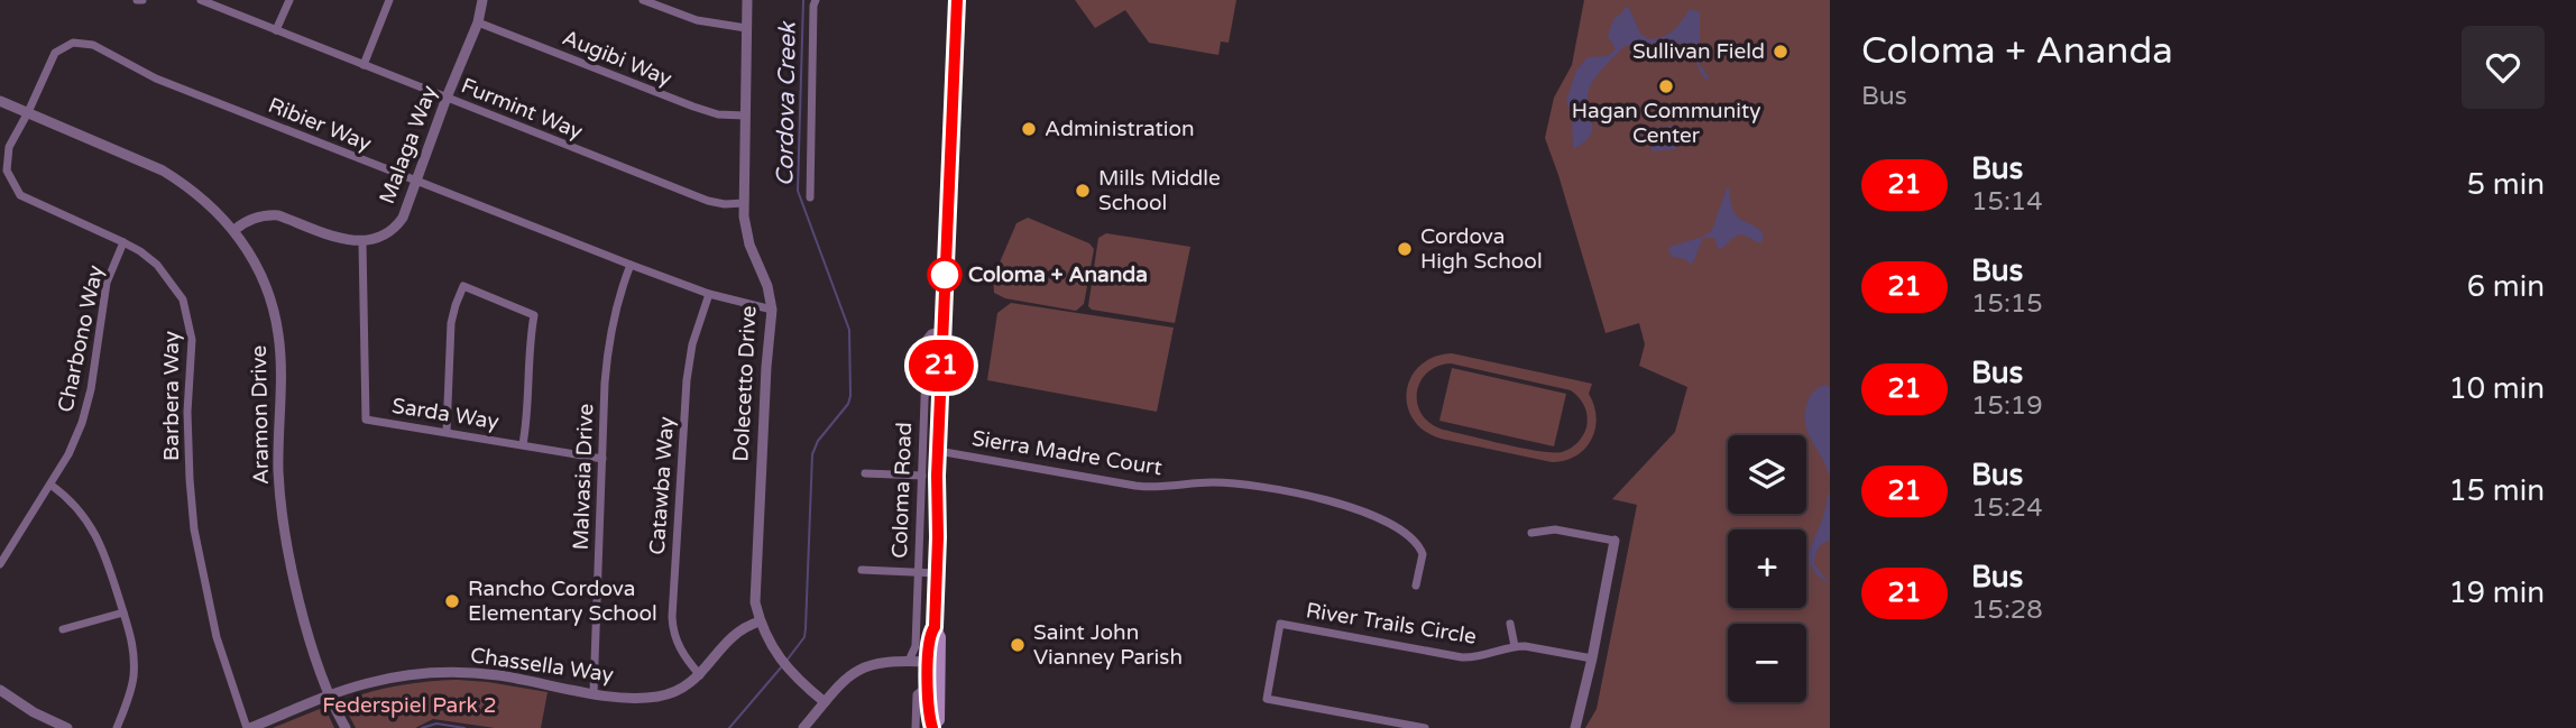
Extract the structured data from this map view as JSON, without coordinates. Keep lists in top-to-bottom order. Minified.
{"streets":{"main road":["Coloma Road"],"street":["Augibi Way","Furmint Way","Ribier Way","Malaga Way","Charbono Way","Dolecetto Drive","Barbera Way","Sarda Way","Aramon Drive","Sierra Madre Court","Malvasia Drive","Catawba Way","River Trails Circle","Chassella Way"]},"crossings":[["Augibi Way","Malaga Way"],["Augibi Way","Dolecetto Drive"],["Furmint Way","Malaga Way"],["Furmint Way","Dolecetto Drive"],["Ribier Way","Malaga Way"],["Ribier Way","Dolecetto Drive"],["Ribier Way","Barbera Way"],["Ribier Way","Aramon Drive"],["Ribier Way","Malvasia Drive"],["Ribier Way","Catawba Way"],["Malaga Way","Sarda Way"],["Charbono Way","Barbera Way"],["Dolecetto Drive","Chassella Way"],["Barbera Way","Aramon Drive"],["Barbera Way","Chassella Way"],["Sarda Way","Malvasia Drive"],["Aramon Drive","Chassella Way"],["Sierra Madre Court","Coloma Road"],["Malvasia Drive","Chassella Way"],["Catawba Way","Chassella Way"]],"water":["Cordova Creek"],"parks":["Federspiel Park 2"],"places":["Sullivan Field","Hagan Community Center","Administration","Mills Middle School","Cordova High School","Coloma + Ananda","Rancho Cordova Elementary School","Saint John Vianney Parish"],"lines":["bus line 21"],"page":{"on_map":"21","heading":["Coloma + Ananda","Bus"],"list":[{"mark":"21","name":"Bus","note":"15:14","value":"5 min"},{"mark":"21","name":"Bus","note":"15:15","value":"6 min"},{"mark":"21","name":"Bus","note":"15:19","value":"10 min"},{"mark":"21","name":"Bus","note":"15:24","value":"15 min"},{"mark":"21","name":"Bus","note":"15:28","value":"19 min"}],"map_buttons":["+","−"]}}
